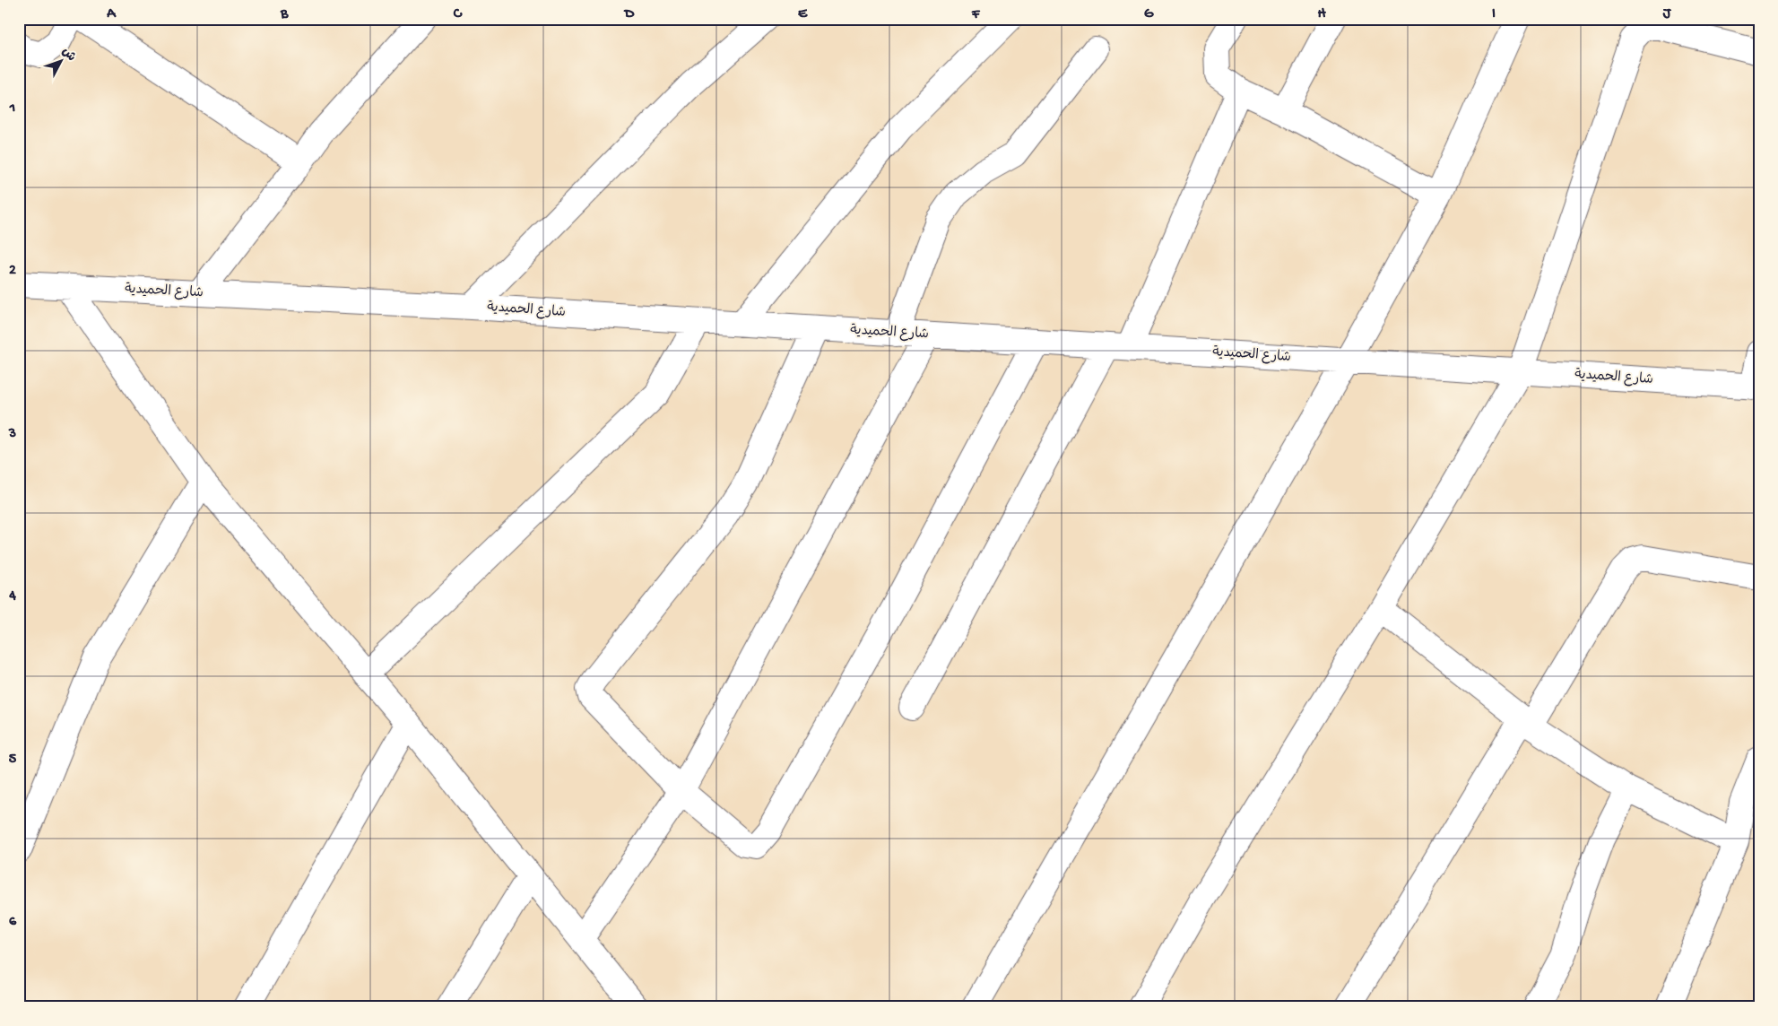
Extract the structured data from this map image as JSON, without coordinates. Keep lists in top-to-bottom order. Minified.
{"streets":{"street":["شارع الحميدية"]},"north":"top right","grid":{"columns":["A","B","C","D","E","F","G","H","I","J"],"rows":["1","2","3","4","5","6"]}}
